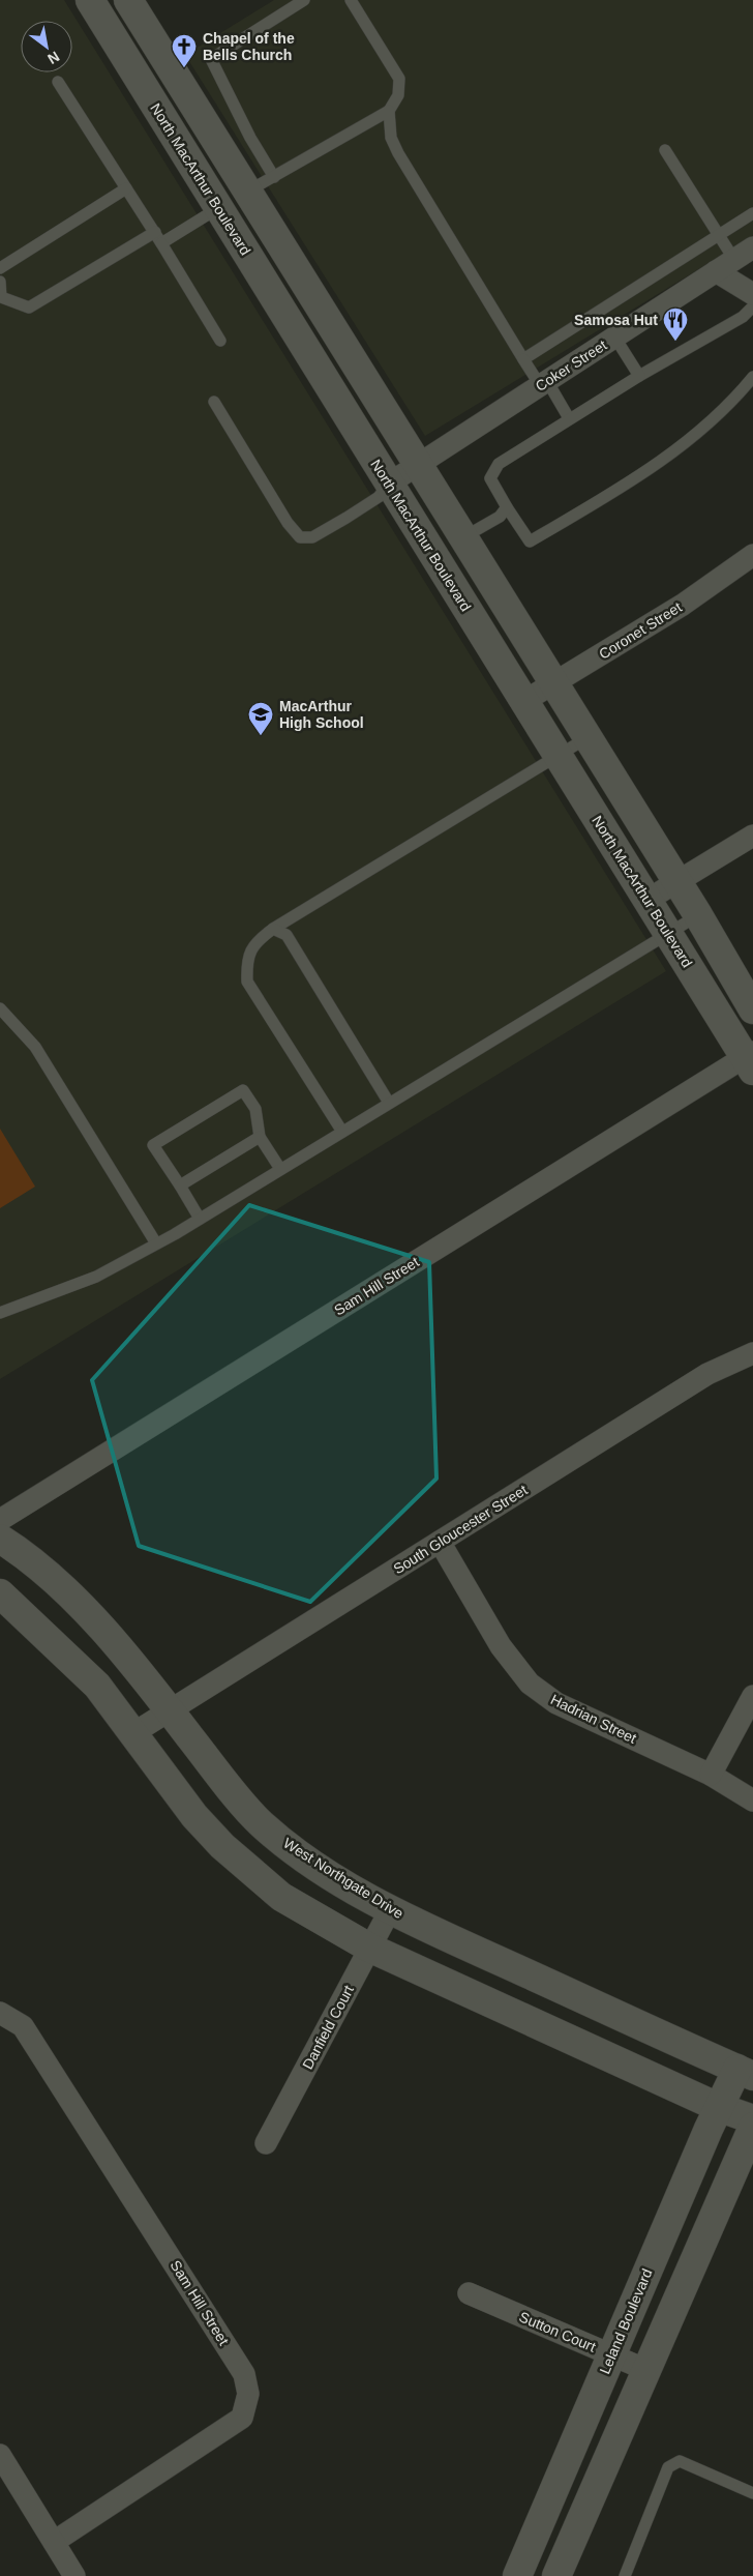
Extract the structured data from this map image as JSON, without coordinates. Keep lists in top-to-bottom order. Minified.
{"streets":{"main road":["North MacArthur Boulevard","West Northgate Drive","Leland Boulevard"],"street":["Coker Street","Coronet Street","Sam Hill Street","South Gloucester Street","Hadrian Street","Danfield Court","Sutton Court"]},"crossings":[["North MacArthur Boulevard","Coker Street"],["North MacArthur Boulevard","Coronet Street"],["North MacArthur Boulevard","Sam Hill Street"],["South Gloucester Street","Hadrian Street"],["South Gloucester Street","West Northgate Drive"],["West Northgate Drive","Danfield Court"],["West Northgate Drive","Leland Boulevard"],["Leland Boulevard","Sutton Court"]],"places":{"church":["Chapel of the Bells Church"],"restaurant":["Samosa Hut"],"school or university":["MacArthur High School"]},"north":"bottom right"}
